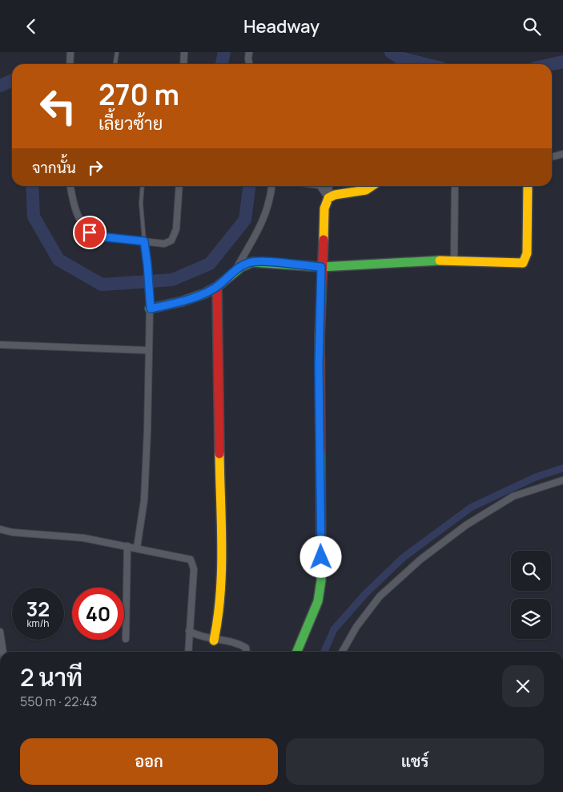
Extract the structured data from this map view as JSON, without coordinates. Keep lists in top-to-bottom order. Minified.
{"page":{"header":"Headway","turn":["270 m","เลี้ยวซ้าย"],"then":"จากนั้น","speed":"32 km/h","limit":"40","heading":["2 นาที","550 m · 22:43"],"buttons":["ออก","แชร์"]}}
